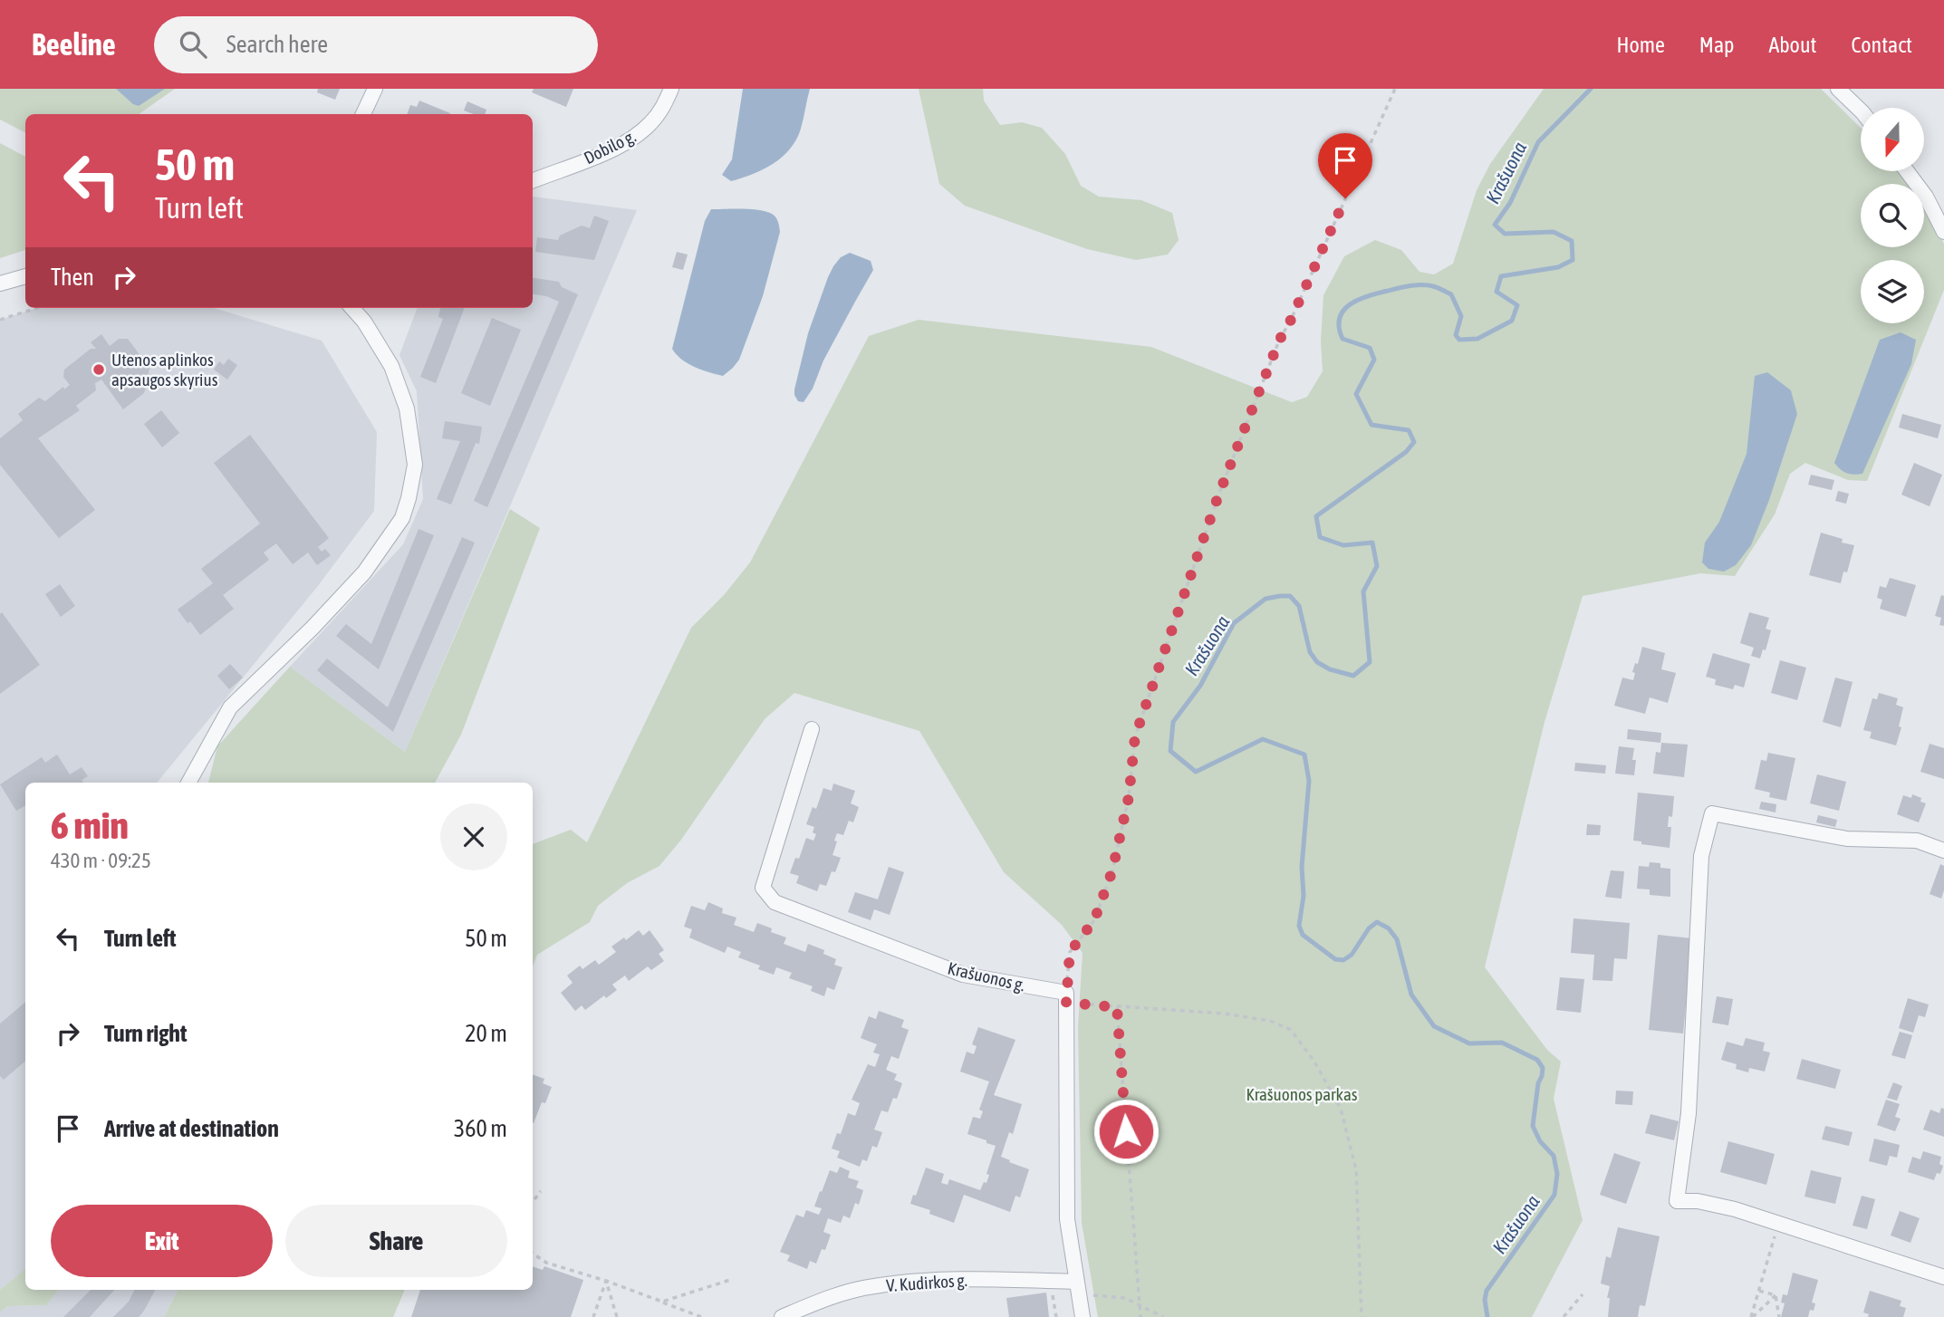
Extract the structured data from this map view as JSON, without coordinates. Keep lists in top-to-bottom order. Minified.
{"streets":{"street":["Dobilo g.","Krašuonos g.","V. Kudirkos g."]},"water":["Krašuona"],"parks":["Krašuonos parkas"],"places":["Utenos aplinkos apsaugos skyrius"],"north":"bottom","page":{"header":"Beeline","search":"Search here","nav":["Home","Map","About","Contact"],"turn":["50 m","Turn left"],"then":"Then","heading":["6 min","430 m · 09:25"],"list":[{"name":"Turn left","value":"50 m"},{"name":"Turn right","value":"20 m"},{"name":"Arrive at destination","value":"360 m"}],"buttons":["Exit","Share"]}}
